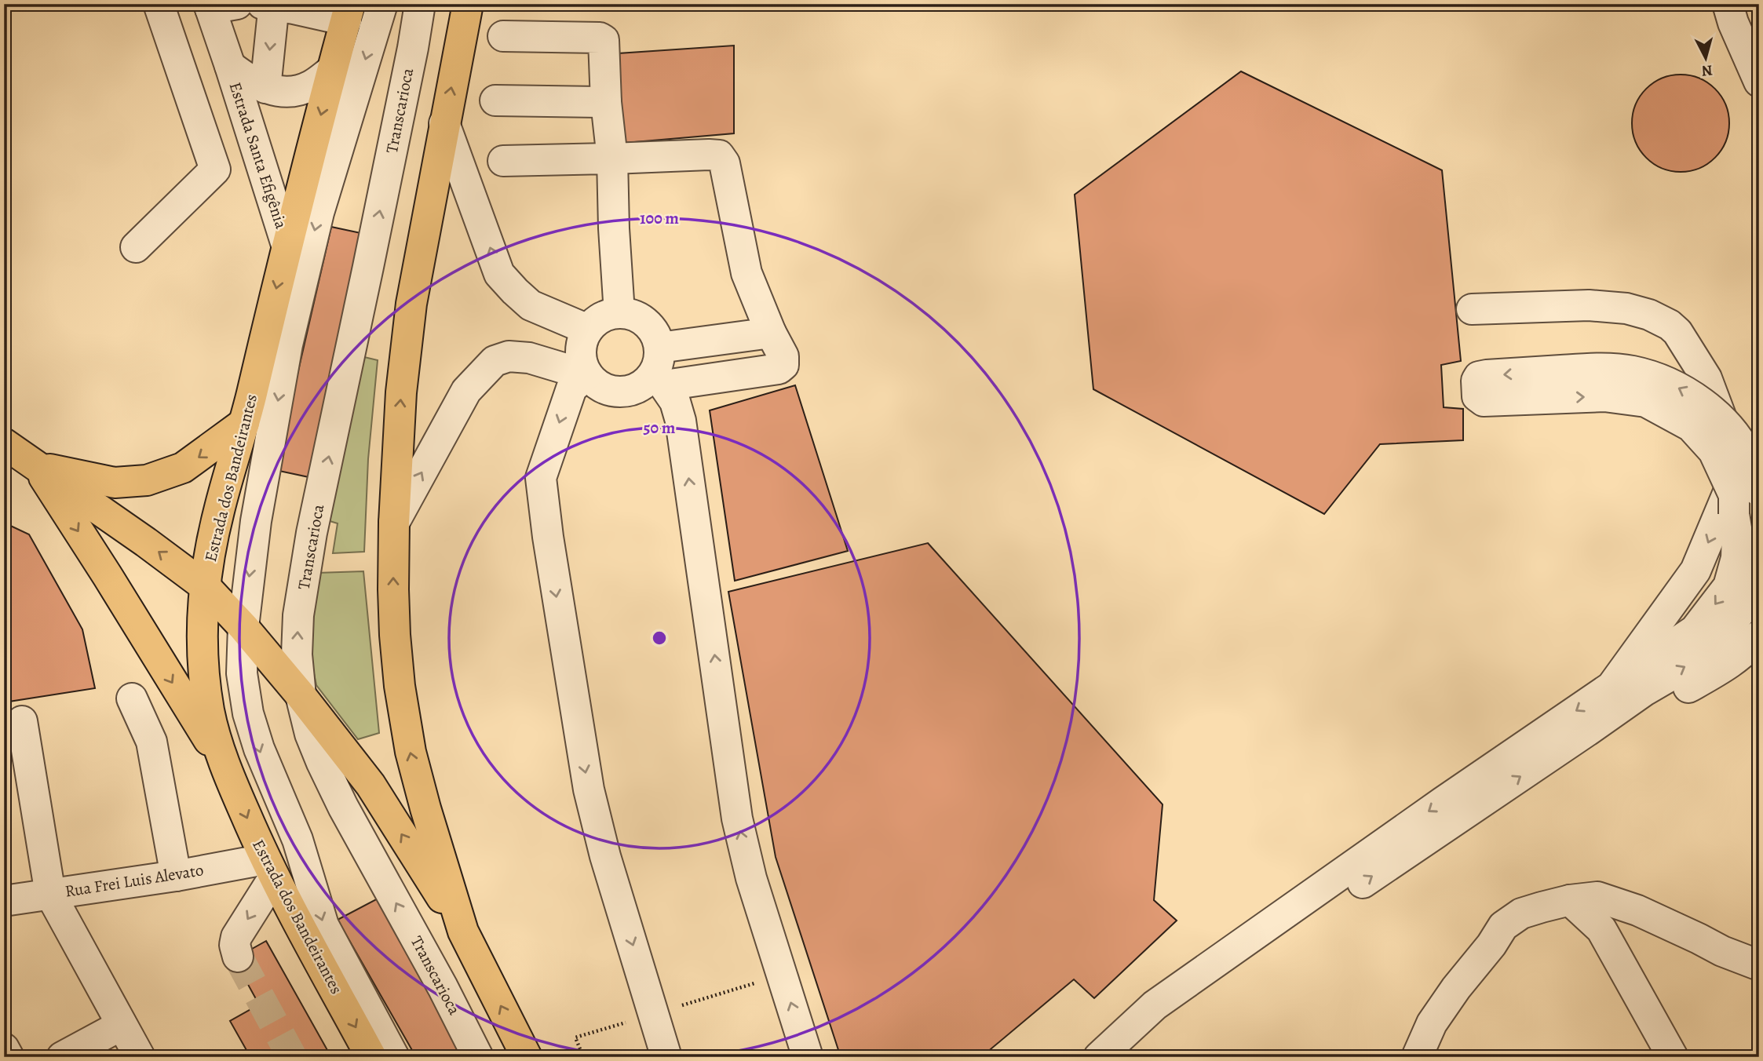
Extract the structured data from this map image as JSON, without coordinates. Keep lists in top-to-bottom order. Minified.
{"streets":{"main road":["Estrada dos Bandeirantes"],"street":["Transcarioca","Estrada Santa Efigênia","Rua Frei Luis Alevato"]},"crossings":[["Estrada Santa Efigênia","Estrada dos Bandeirantes"],["Estrada dos Bandeirantes","Rua Frei Luis Alevato"]],"north":"bottom","rings":["100 m","50 m"]}
